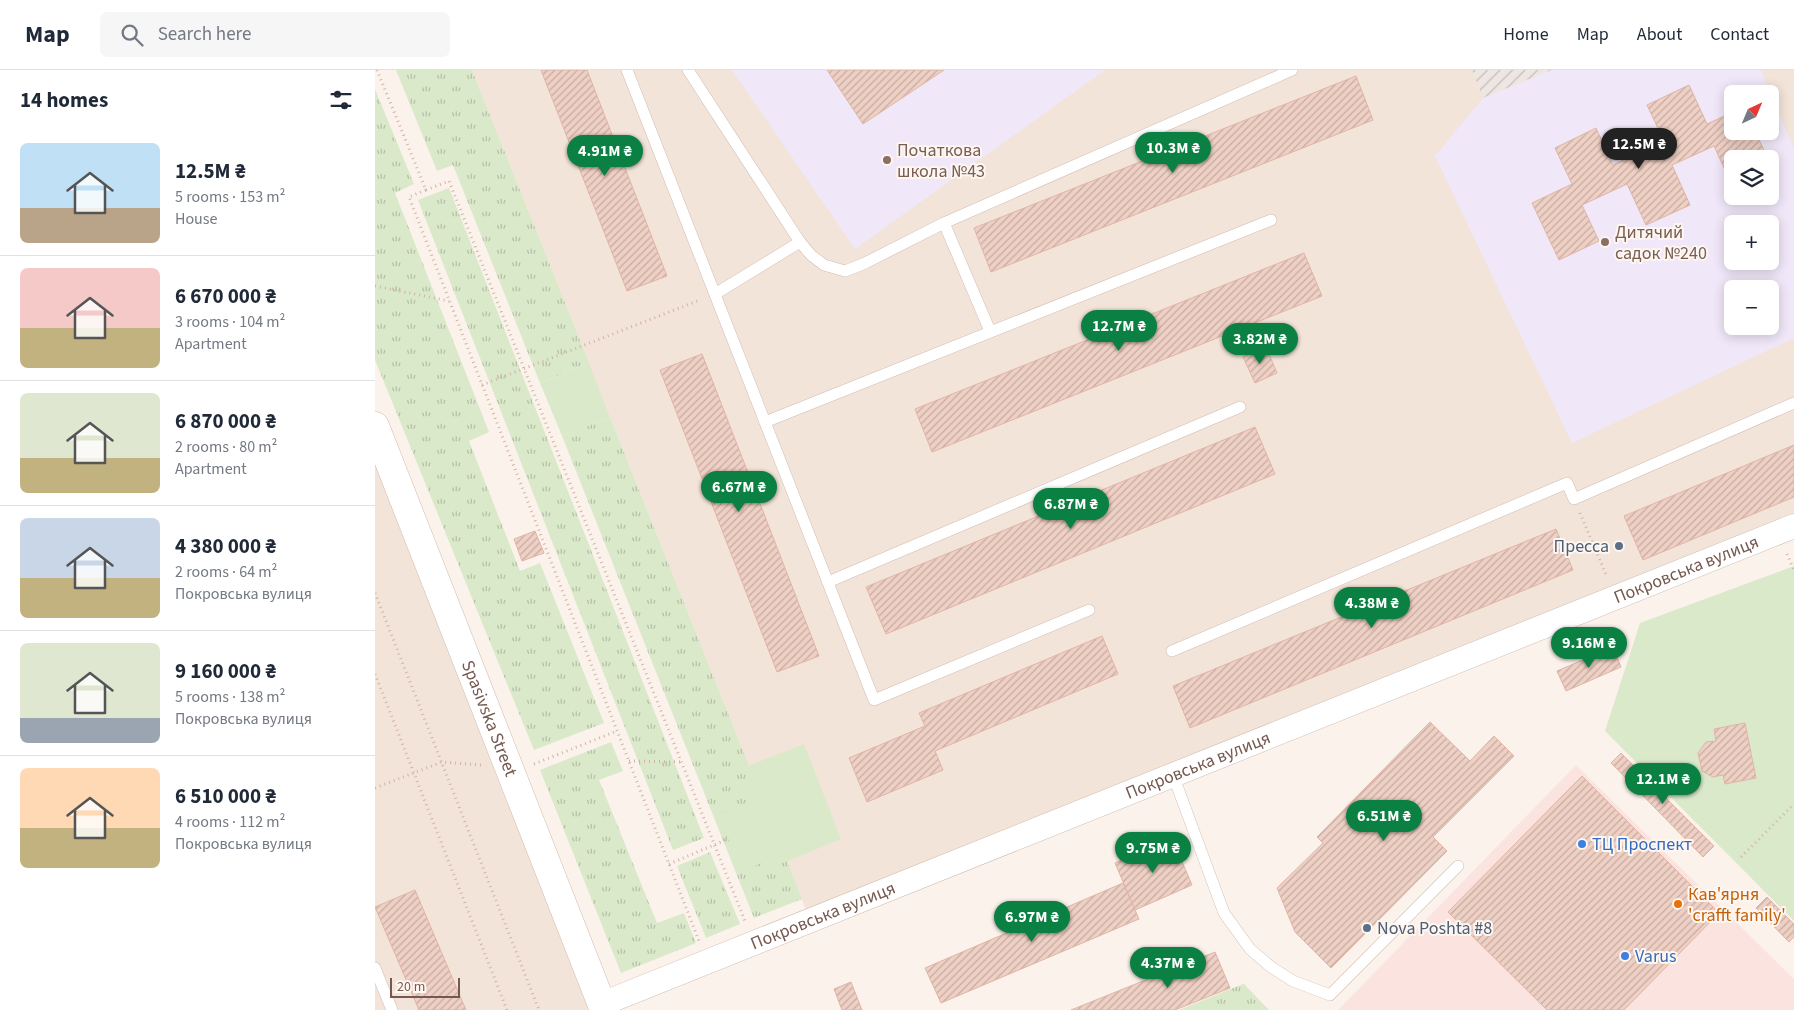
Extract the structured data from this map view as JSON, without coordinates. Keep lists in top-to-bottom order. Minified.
{"streets":{"street":["Покровська вулиця","Spasivska Street"]},"crossings":[["Покровська вулиця","Spasivska Street"]],"places":["Початкова школа №43","Дитячий садок №240","Пресса","ТЦ Проспект","Кав'ярня 'crafft family'","Nova Poshta #8","Varus"],"scale_bar":"20 m","north":"top right","page":{"header":"Map","search":"Search here","nav":["Home","Map","About","Contact"],"heading":"14 homes","map_buttons":["+","−"],"price":["12.5M ₴","10.3M ₴","4.91M ₴","12.7M ₴","3.82M ₴","6.67M ₴","6.87M ₴","4.38M ₴","9.16M ₴","12.1M ₴","6.51M ₴","9.75M ₴","6.97M ₴","4.37M ₴"],"list":[{"name":"12.5M ₴","note":"5 rooms · 153 m² · House"},{"name":"6 670 000 ₴","note":"3 rooms · 104 m² · Apartment"},{"name":"6 870 000 ₴","note":"2 rooms · 80 m² · Apartment"},{"name":"4 380 000 ₴","note":"2 rooms · 64 m² · Покровська вулиця"},{"name":"9 160 000 ₴","note":"5 rooms · 138 m² · Покровська вулиця"},{"name":"6 510 000 ₴","note":"4 rooms · 112 m² · Покровська вулиця"}],"scale":"20 m"}}
